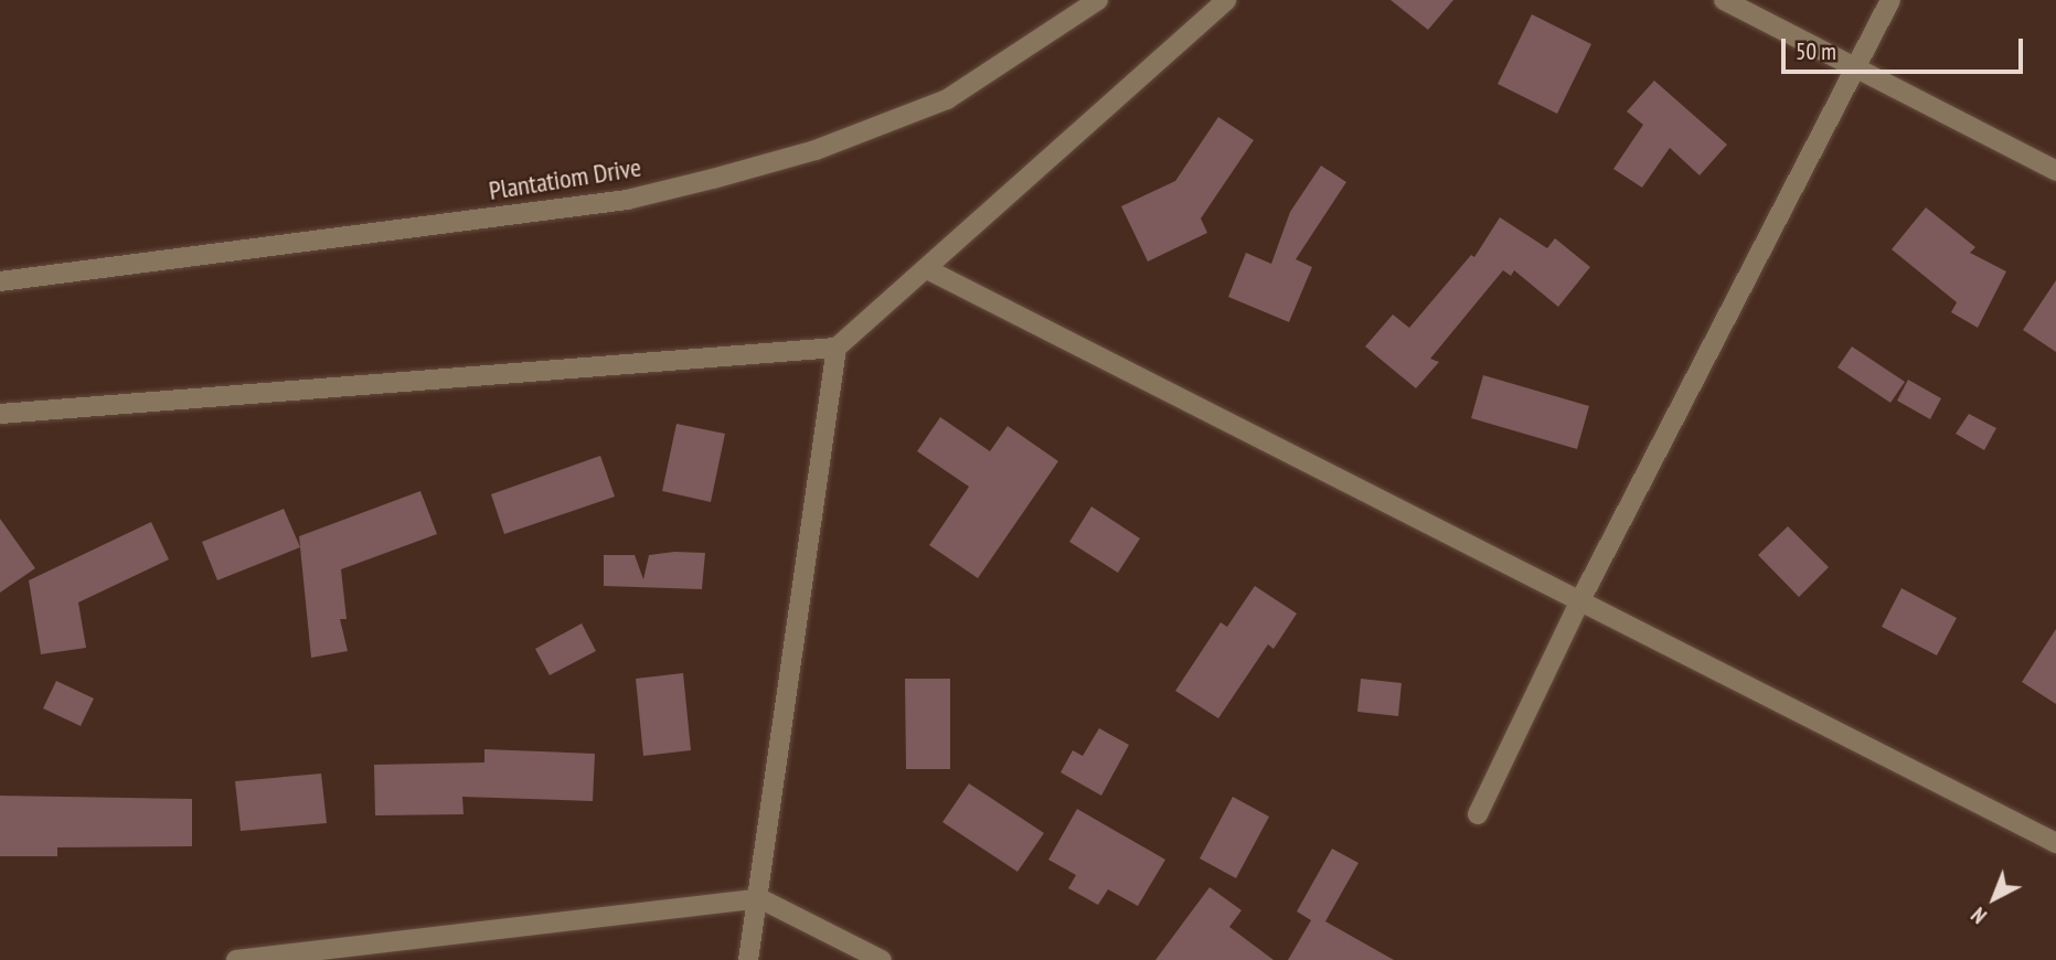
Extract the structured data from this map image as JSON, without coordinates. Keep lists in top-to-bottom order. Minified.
{"streets":{"street":["Plantatiom Drive"]},"scale_bar":"50 m","north":"bottom left"}
